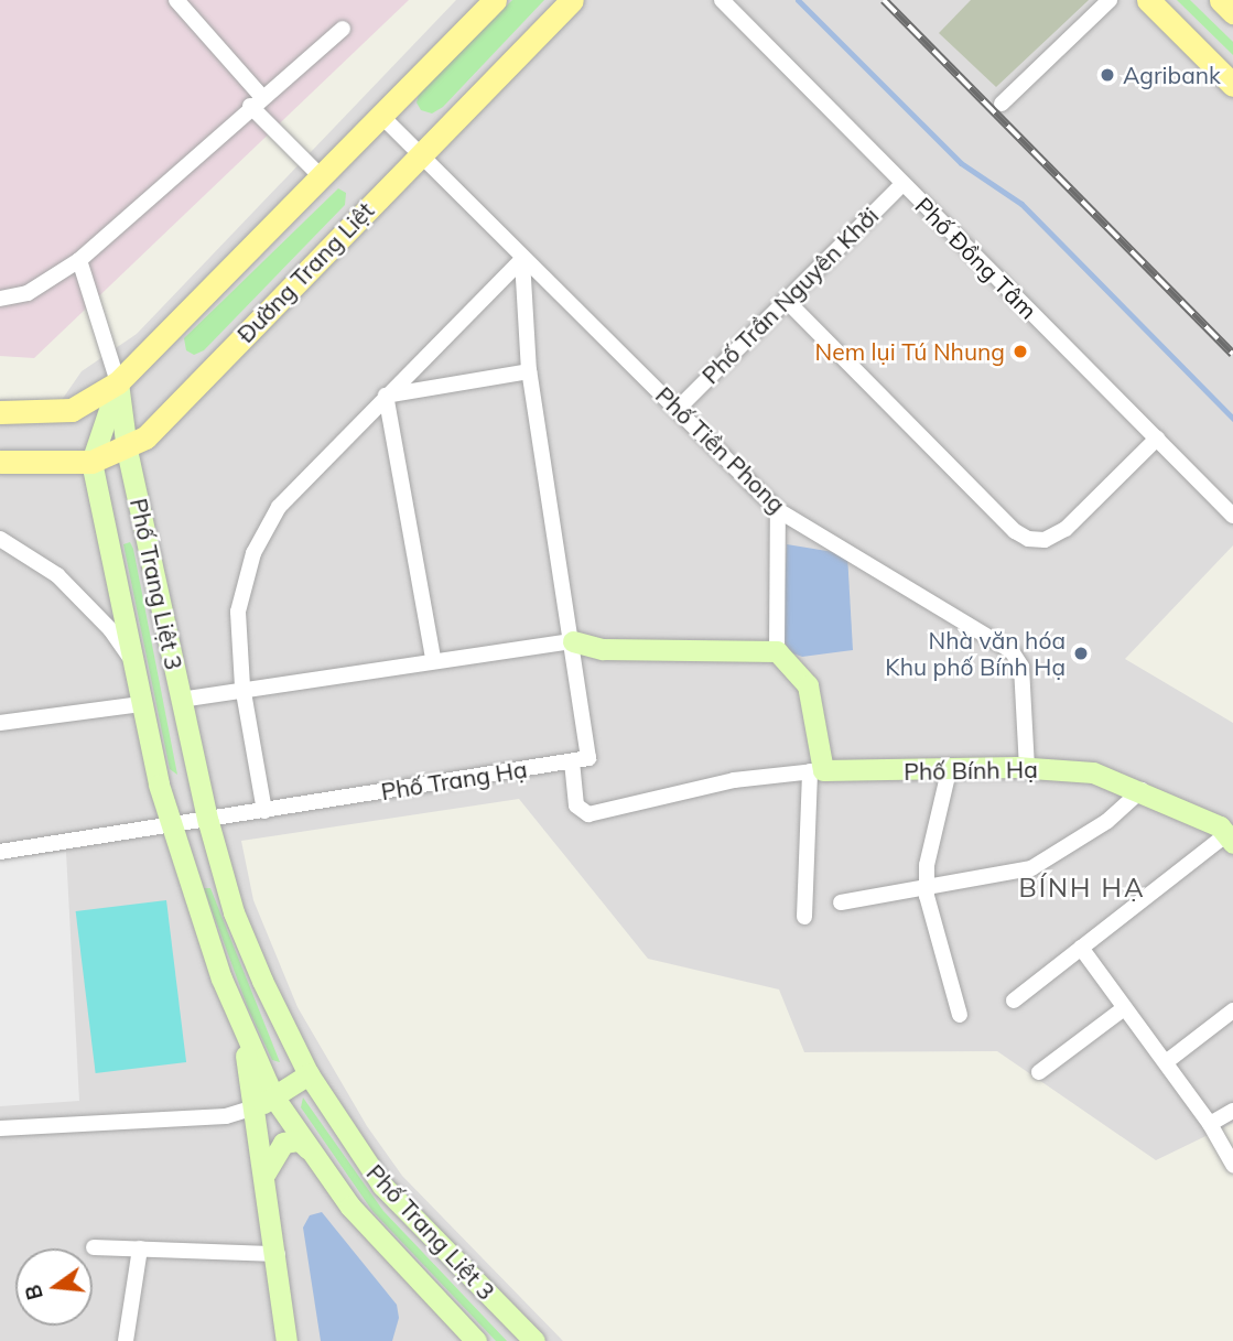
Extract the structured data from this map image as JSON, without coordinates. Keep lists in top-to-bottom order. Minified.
{"streets":{"main road":["Đường Trang Liệt","Phố Trang Liệt 3","Phố Bính Hạ"],"street":["Phố Đồng Tâm","Phố Trần Nguyên Khởi","Phố Tiền Phong","Phố Trang Hạ"]},"crossings":[["Phố Đồng Tâm","Phố Trần Nguyên Khởi"],["Đường Trang Liệt","Phố Tiền Phong"],["Đường Trang Liệt","Phố Trang Liệt 3"],["Phố Trần Nguyên Khởi","Phố Tiền Phong"],["Phố Tiền Phong","Phố Bính Hạ"],["Phố Trang Liệt 3","Phố Trang Hạ"]],"districts":["BÍNH HẠ"],"places":["Agribank","Nem lụi Tú Nhung","Nhà văn hóa Khu phố Bính Hạ"],"north":"left"}
